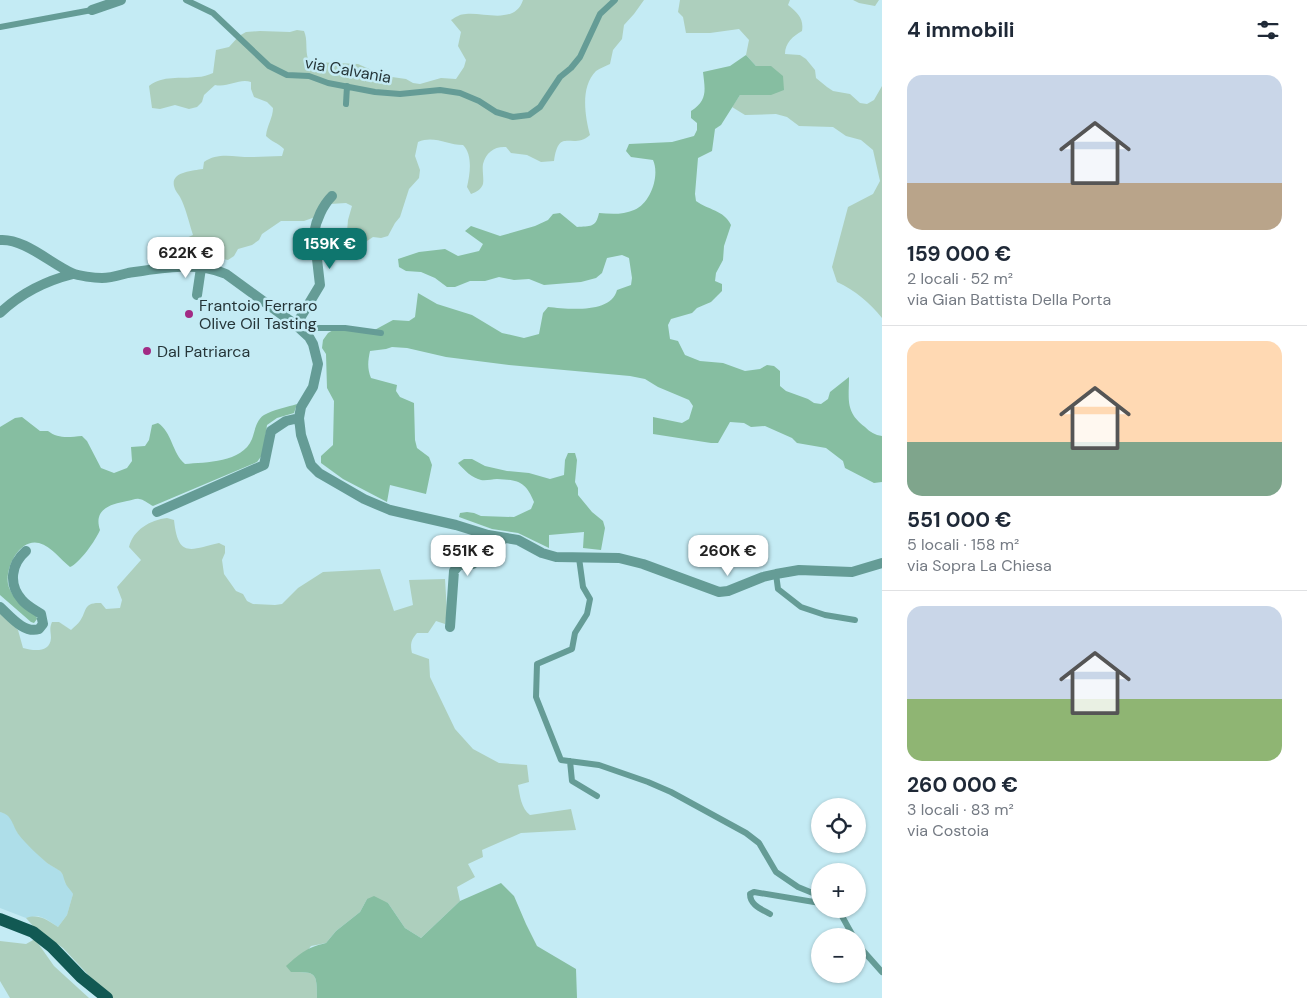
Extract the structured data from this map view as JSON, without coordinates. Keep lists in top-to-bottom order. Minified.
{"streets":{"lane":["via Calvania"]},"places":["Frantoio Ferraro Olive Oil Tasting","Dal Patriarca"],"page":{"heading":"4 immobili","list":[{"name":"159 000 €","note":"2 locali · 52 m² · via Gian Battista Della Porta"},{"name":"551 000 €","note":"5 locali · 158 m² · via Sopra La Chiesa"},{"name":"260 000 €","note":"3 locali · 83 m² · via Costoia"}],"price":["159K €","622K €","551K €","260K €"],"map_buttons":["+","−"]}}
